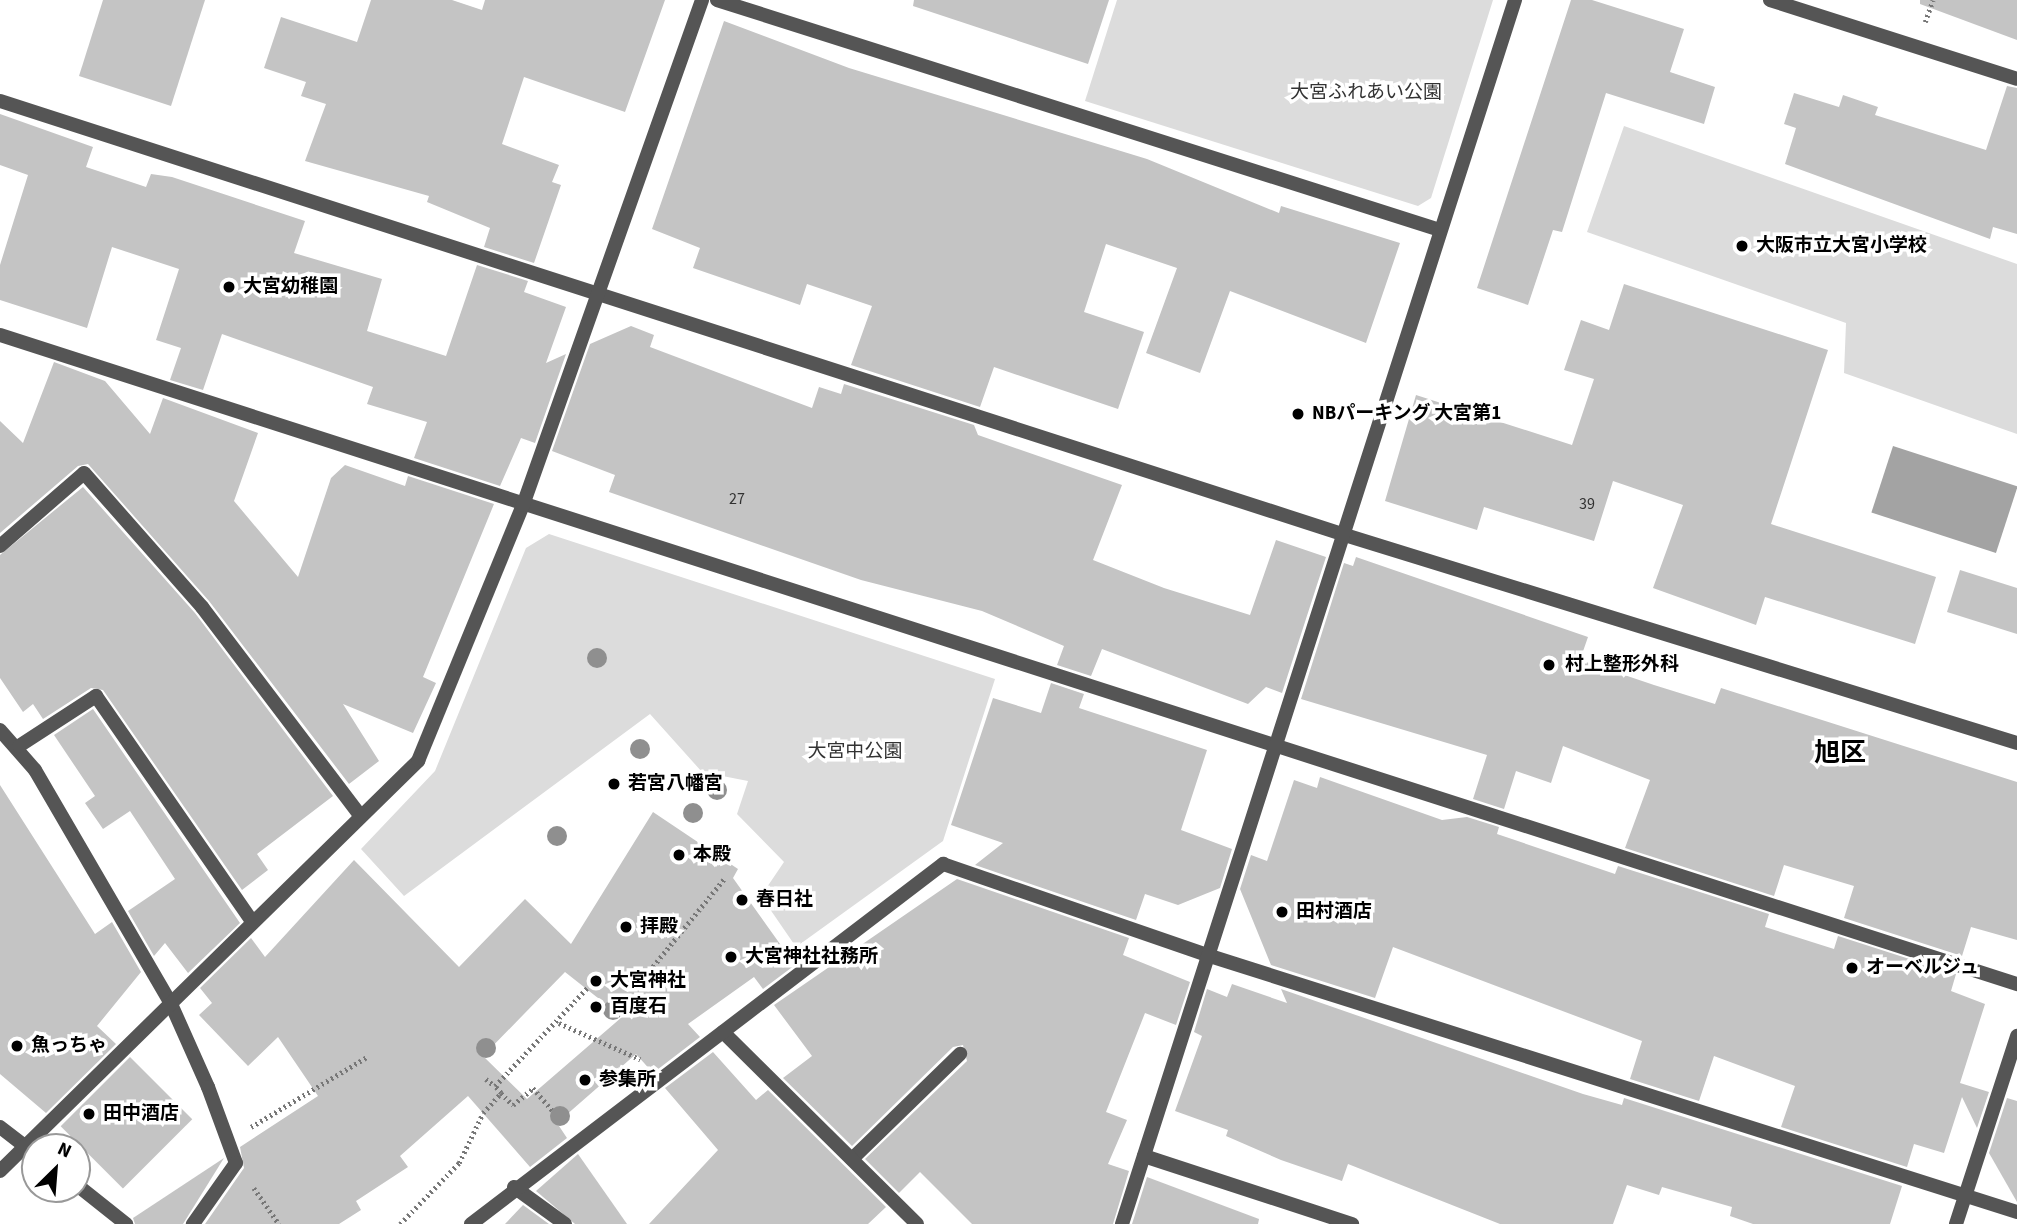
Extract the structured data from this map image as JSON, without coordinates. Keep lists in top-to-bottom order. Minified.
{"districts":["旭区"],"parks":["大宮ふれあい公園","大宮中公園"],"places":["大阪市立大宮小学校","大宮幼稚園","NBパーキング 大宮第1","村上整形外科","若宮八幡宮","本殿","春日社","田村酒店","拝殿","大宮神社社務所","オーベルジュ","大宮神社","百度石","魚っちゃ","参集所","田中酒店"],"house_numbers":["27","39"],"north":"top right"}
